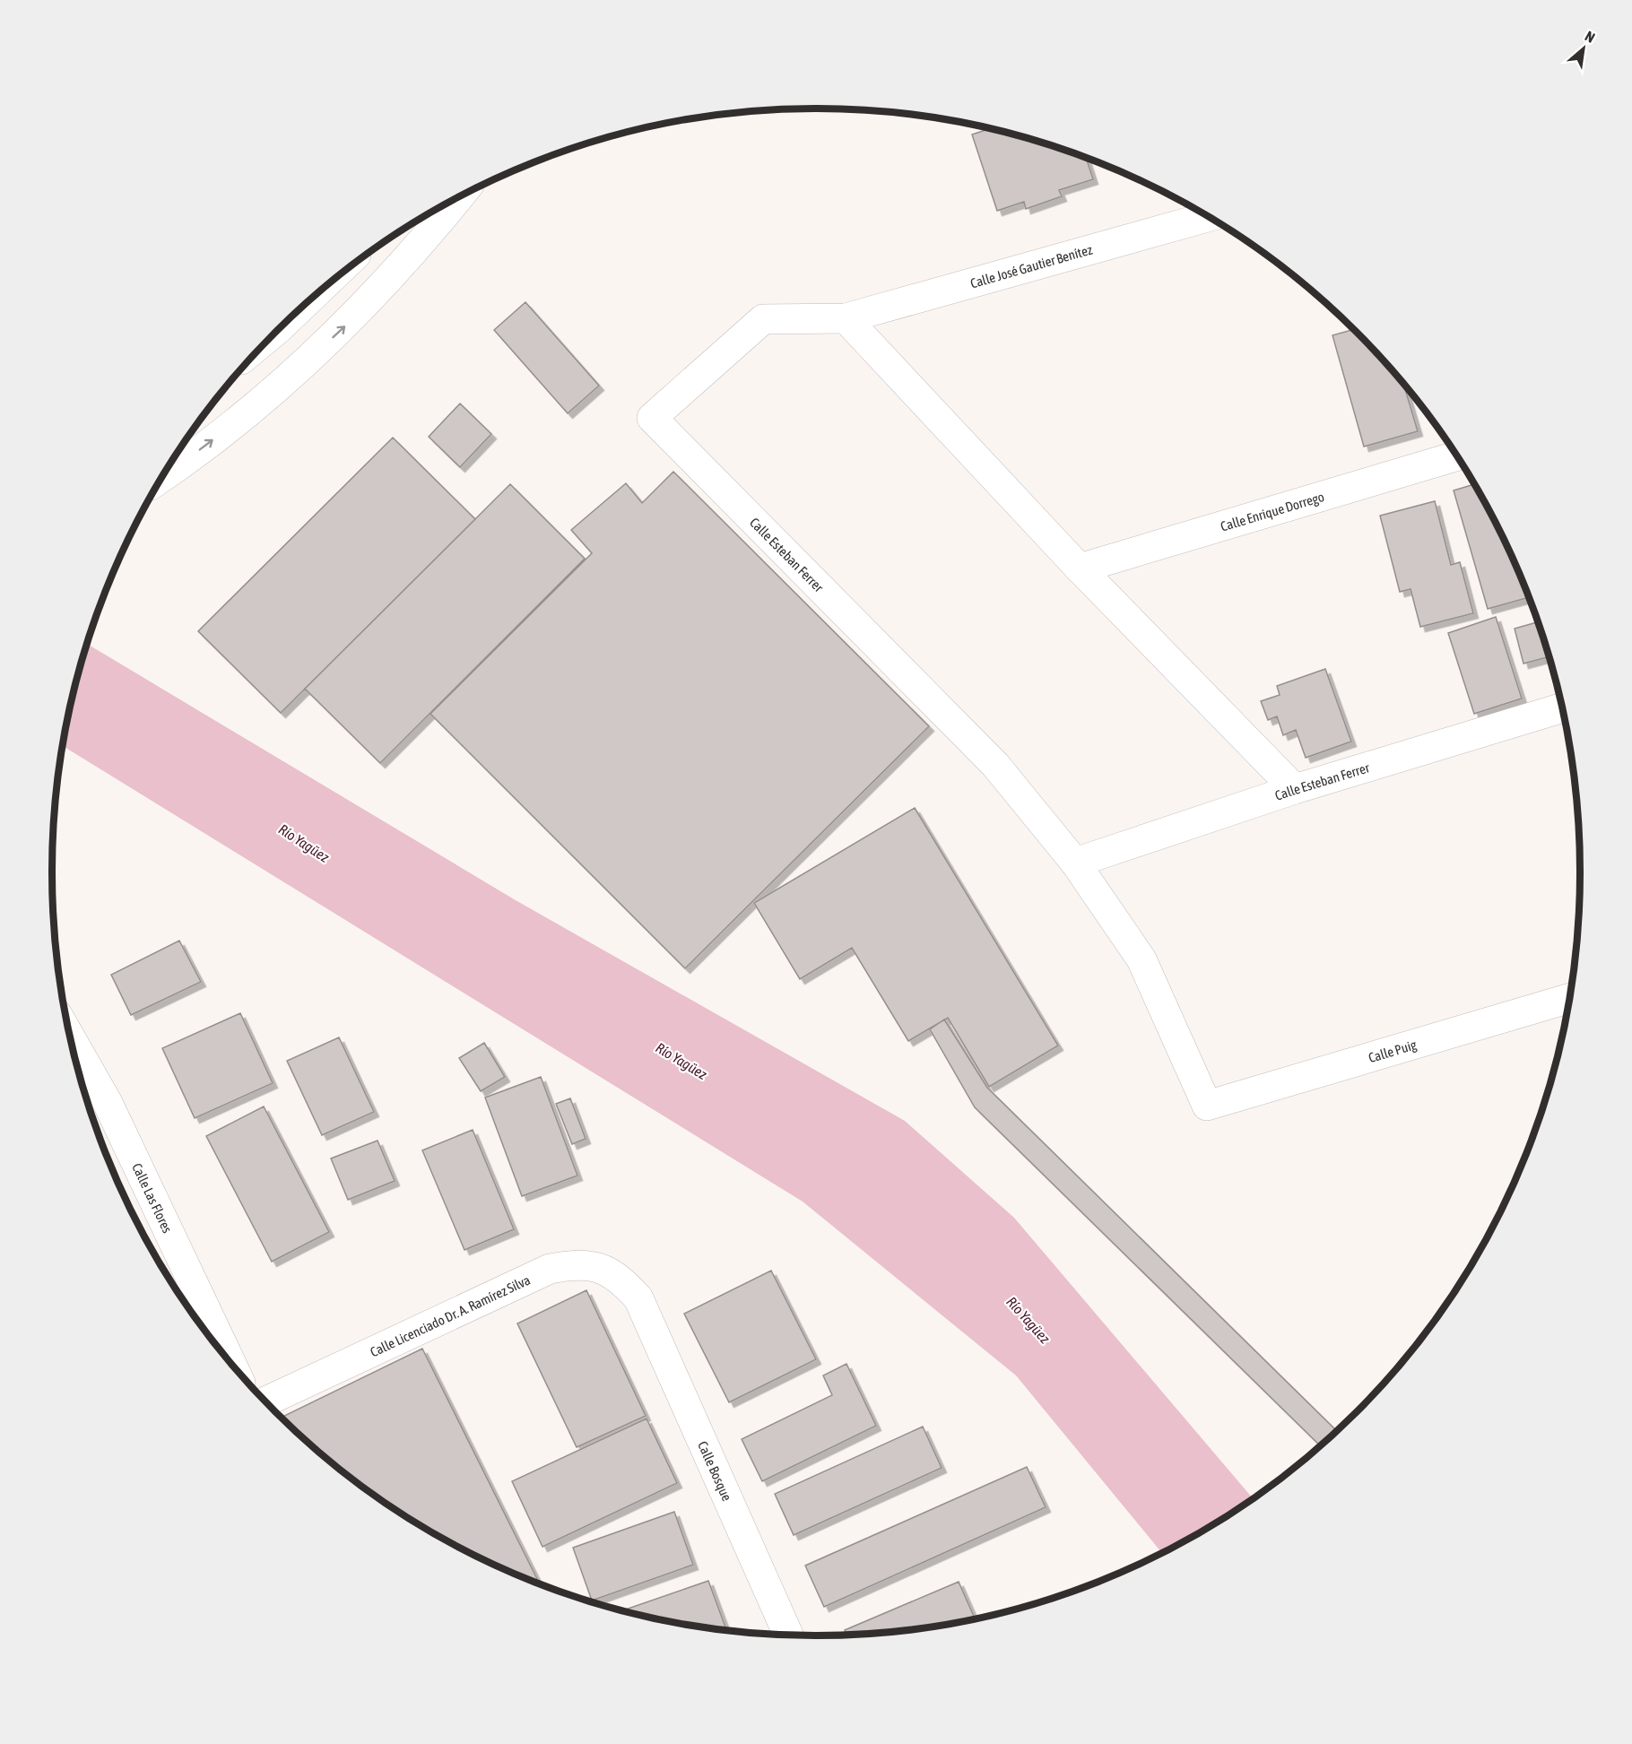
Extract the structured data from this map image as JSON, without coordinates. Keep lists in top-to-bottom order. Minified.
{"streets":{"main road":["Calle José Gautier Benítez","Calle Enrique Dorrego","Calle Esteban Ferrer","Calle Puig","Calle Las Flores","Calle Licenciado Dr. A. Ramírez Silva","Calle Bosque"]},"crossings":[["Calle José Gautier Benítez","Calle Esteban Ferrer"],["Calle Esteban Ferrer","Calle Puig"],["Calle Licenciado Dr. A. Ramírez Silva","Calle Bosque"]],"water":["Río Yagüez"],"north":"top right"}
